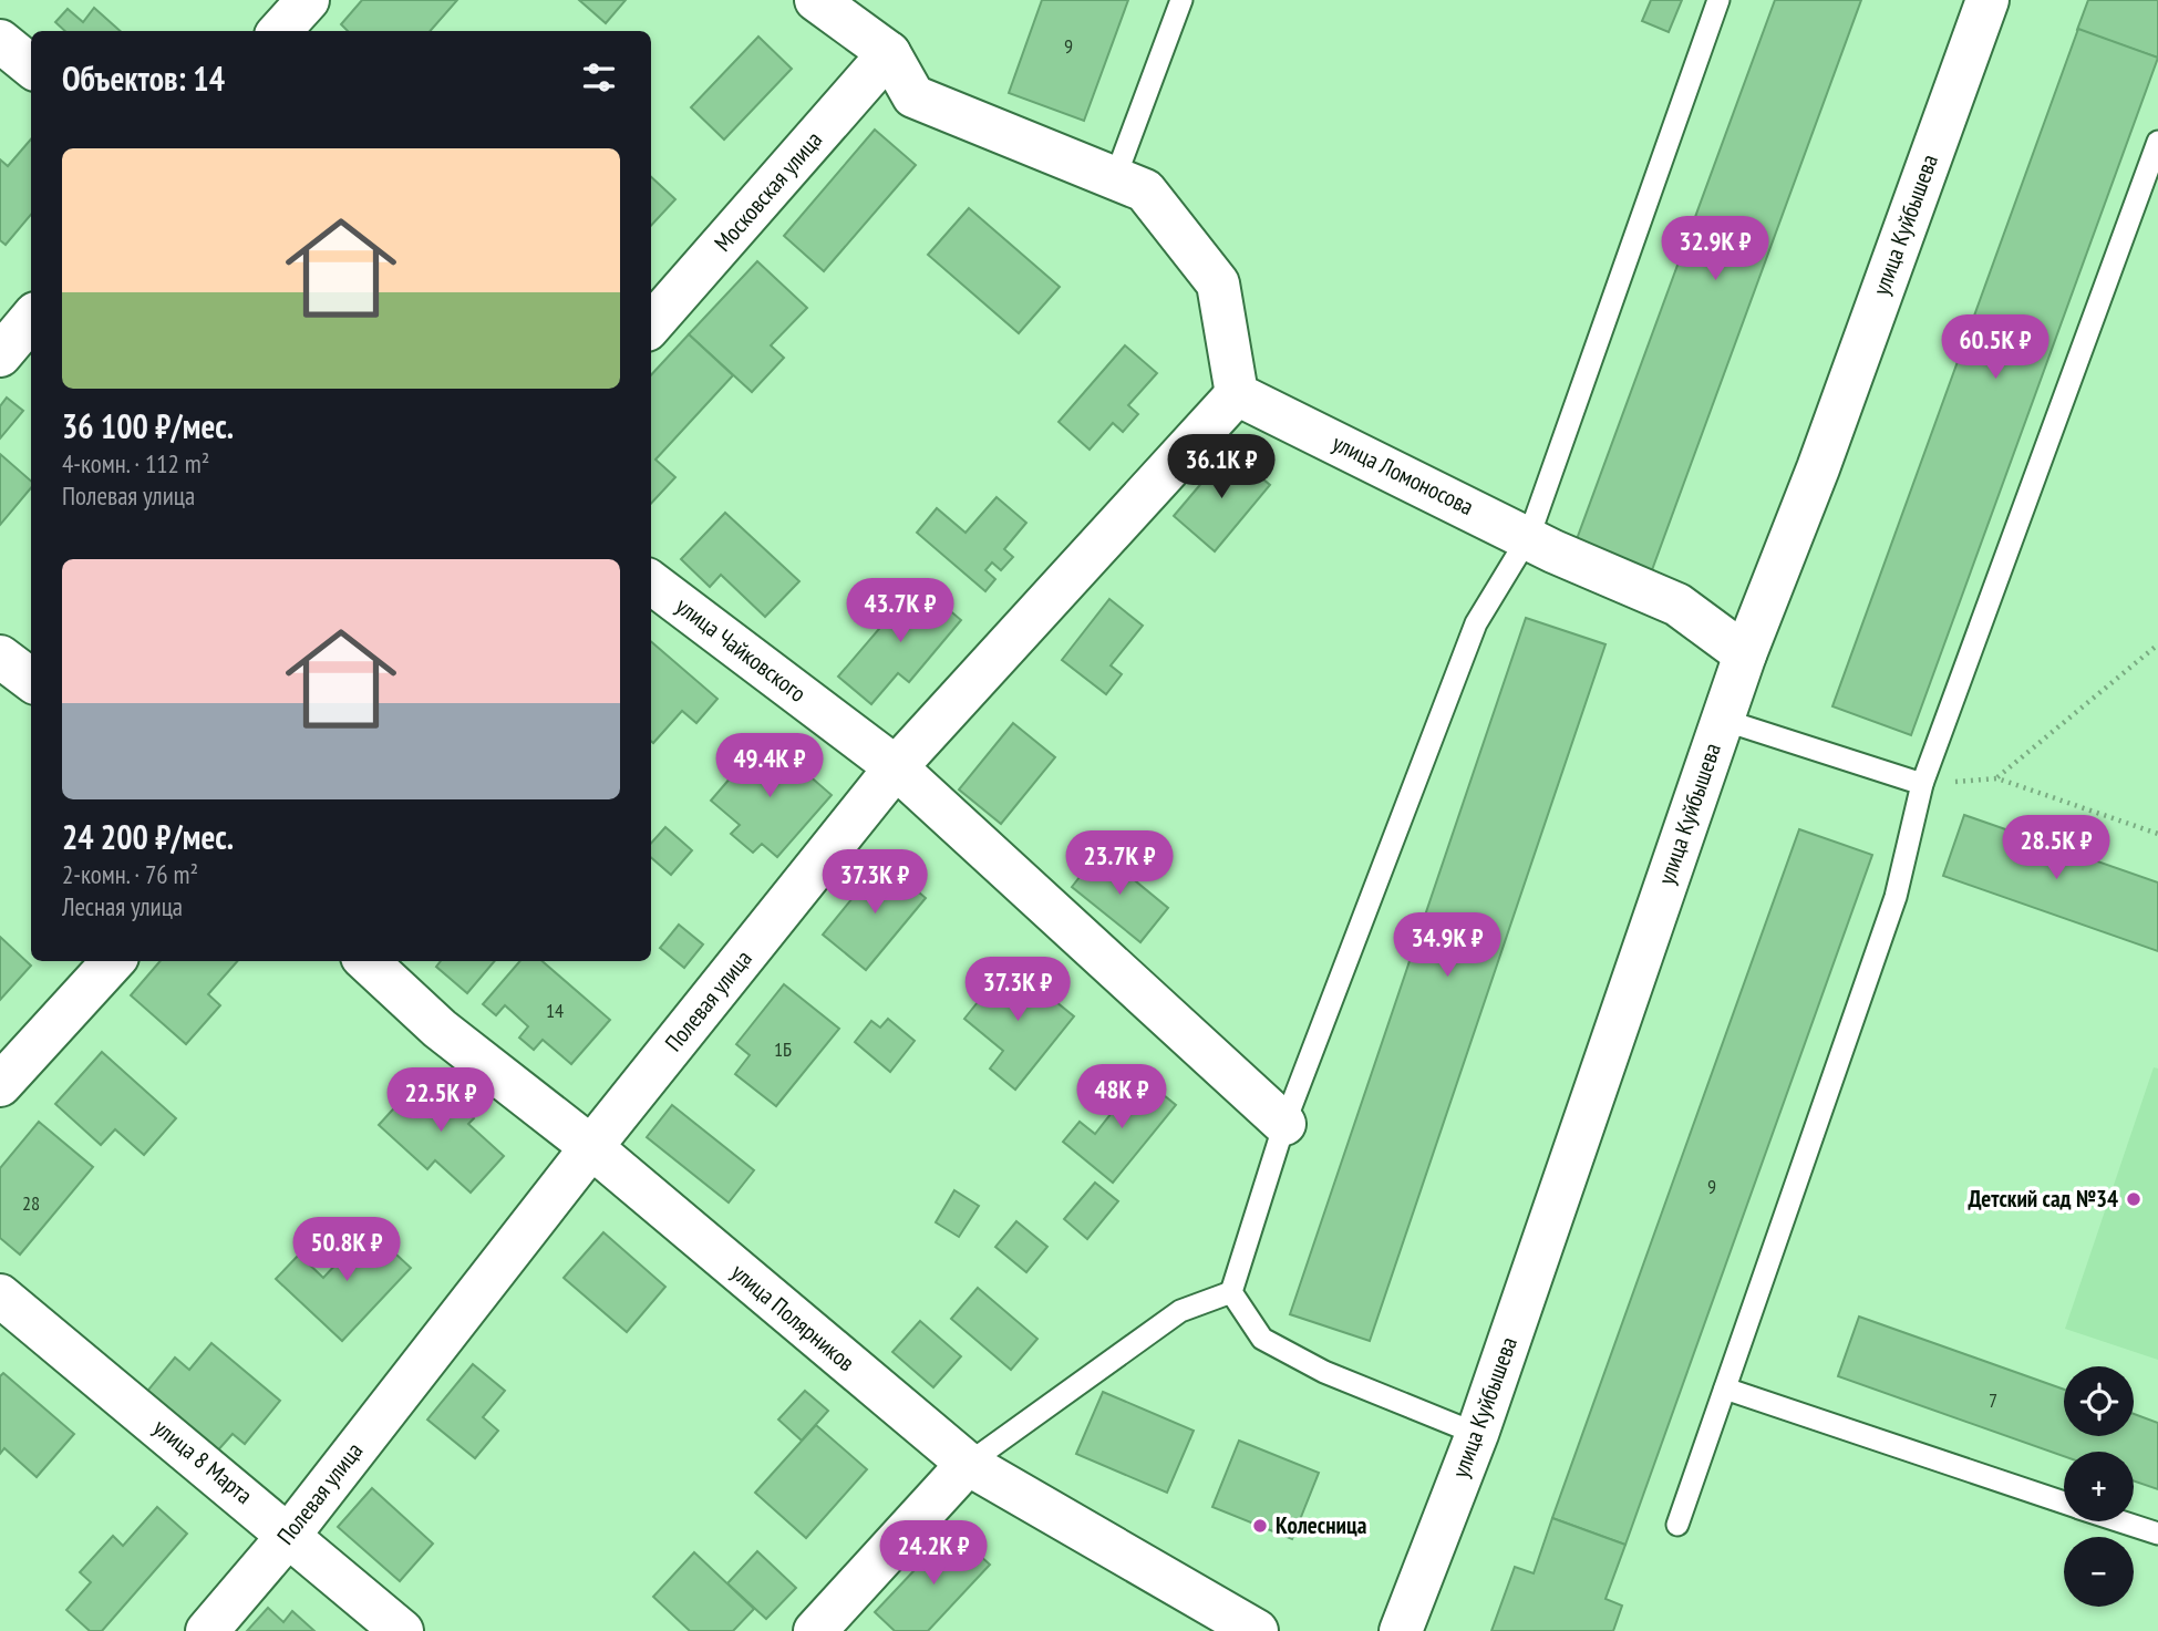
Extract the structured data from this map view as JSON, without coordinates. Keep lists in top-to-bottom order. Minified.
{"streets":{"street":["Московская улица","улица Куйбышева","улица Ломоносова","улица Чайковского","Полевая улица","улица Полярников","улица 8 Марта"]},"crossings":[["улица Куйбышева","улица Ломоносова"],["улица Ломоносова","Полевая улица"],["улица Чайковского","Полевая улица"],["Полевая улица","улица Полярников"],["Полевая улица","улица 8 Марта"]],"places":["Детский сад №34","Колесница"],"house_numbers":["9","14","1Б","9","28","7"],"page":{"heading":"Объектов: 14","list":[{"name":"36 100 ₽/мес.","note":"4-комн. · 112 m² · Полевая улица"},{"name":"24 200 ₽/мес.","note":"2-комн. · 76 m² · Лесная улица"}],"price":["32.9K ₽","60.5K ₽","36.1K ₽","43.7K ₽","49.4K ₽","28.5K ₽","23.7K ₽","37.3K ₽","34.9K ₽","37.3K ₽","48K ₽","22.5K ₽","50.8K ₽","24.2K ₽"],"map_buttons":["+","−"]}}
